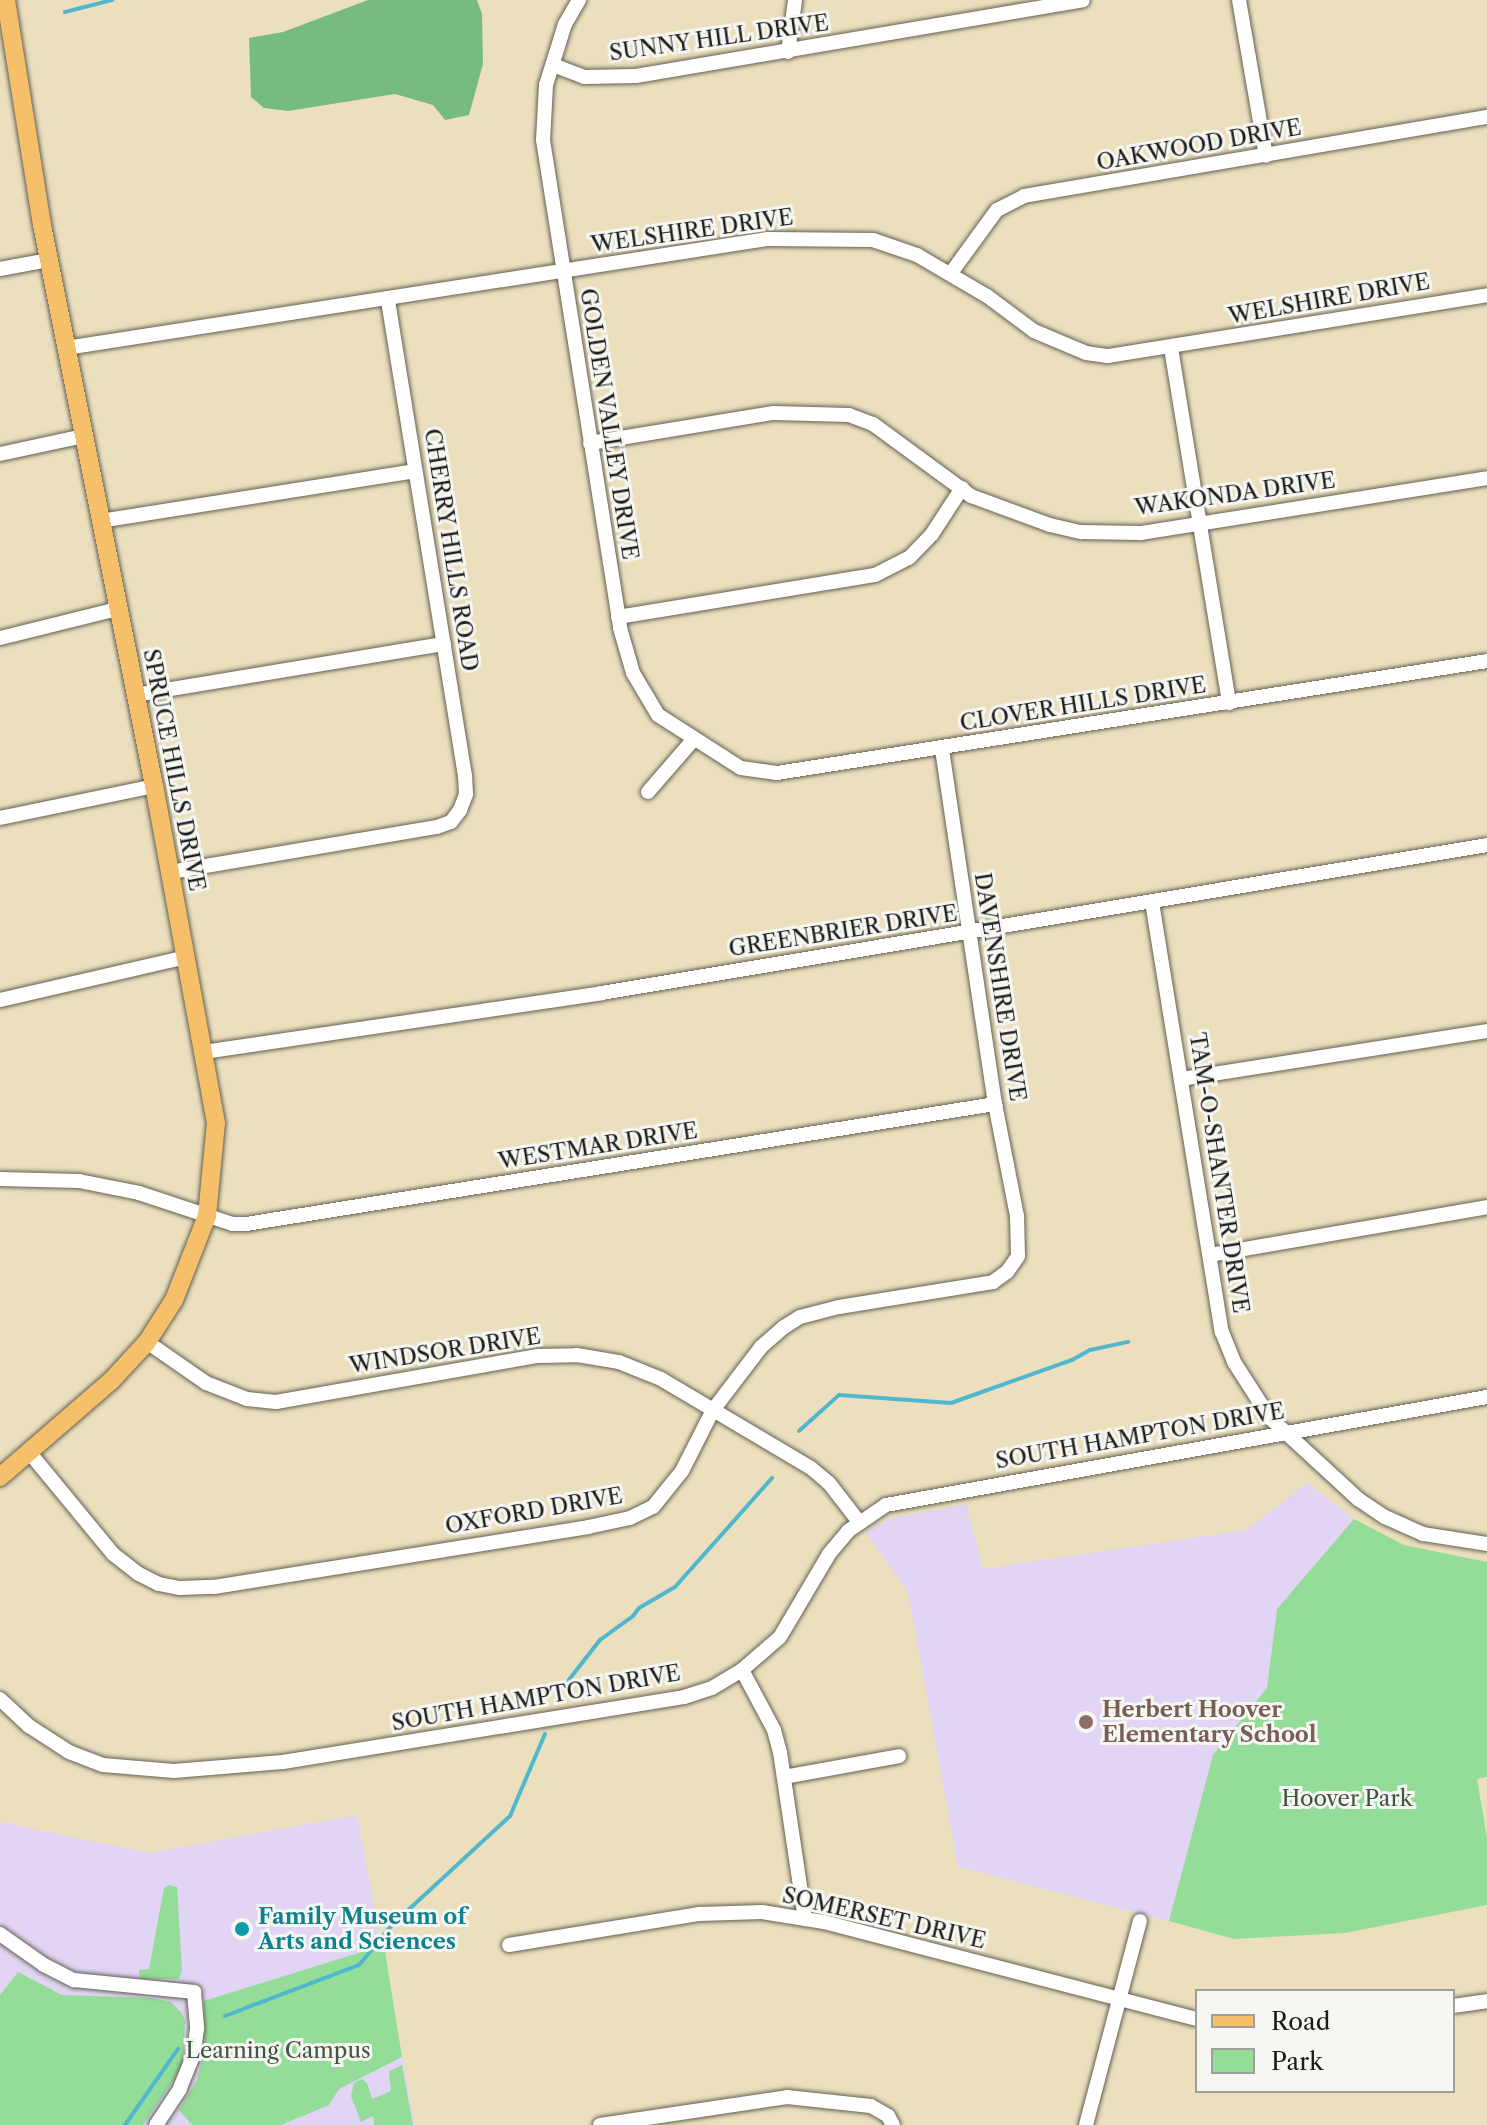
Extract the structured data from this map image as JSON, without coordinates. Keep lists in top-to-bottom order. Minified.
{"streets":{"main road":["SPRUCE HILLS DRIVE"],"street":["SUNNY HILL DRIVE","OAKWOOD DRIVE","WELSHIRE DRIVE","GOLDEN VALLEY DRIVE","WAKONDA DRIVE","CHERRY HILLS ROAD","CLOVER HILLS DRIVE","GREENBRIER DRIVE","DAVENSHIRE DRIVE","WESTMAR DRIVE","TAM-O-SHANTER DRIVE","WINDSOR DRIVE","SOUTH HAMPTON DRIVE","OXFORD DRIVE","SOMERSET DRIVE"]},"crossings":[["SUNNY HILL DRIVE","GOLDEN VALLEY DRIVE"],["OAKWOOD DRIVE","WELSHIRE DRIVE"],["WELSHIRE DRIVE","GOLDEN VALLEY DRIVE"],["WELSHIRE DRIVE","CHERRY HILLS ROAD"],["WELSHIRE DRIVE","SPRUCE HILLS DRIVE"],["GOLDEN VALLEY DRIVE","WAKONDA DRIVE"],["GOLDEN VALLEY DRIVE","CLOVER HILLS DRIVE"],["CHERRY HILLS ROAD","SPRUCE HILLS DRIVE"],["CLOVER HILLS DRIVE","DAVENSHIRE DRIVE"],["SPRUCE HILLS DRIVE","GREENBRIER DRIVE"],["SPRUCE HILLS DRIVE","WESTMAR DRIVE"],["SPRUCE HILLS DRIVE","WINDSOR DRIVE"],["SPRUCE HILLS DRIVE","OXFORD DRIVE"],["GREENBRIER DRIVE","DAVENSHIRE DRIVE"],["GREENBRIER DRIVE","TAM-O-SHANTER DRIVE"],["DAVENSHIRE DRIVE","WESTMAR DRIVE"],["DAVENSHIRE DRIVE","OXFORD DRIVE"],["TAM-O-SHANTER DRIVE","SOUTH HAMPTON DRIVE"],["WINDSOR DRIVE","SOUTH HAMPTON DRIVE"],["WINDSOR DRIVE","OXFORD DRIVE"]],"parks":["Hoover Park","Learning Campus"],"places":["Herbert Hoover Elementary School","Family Museum of Arts and Sciences"],"legend":["Road","Park"]}
